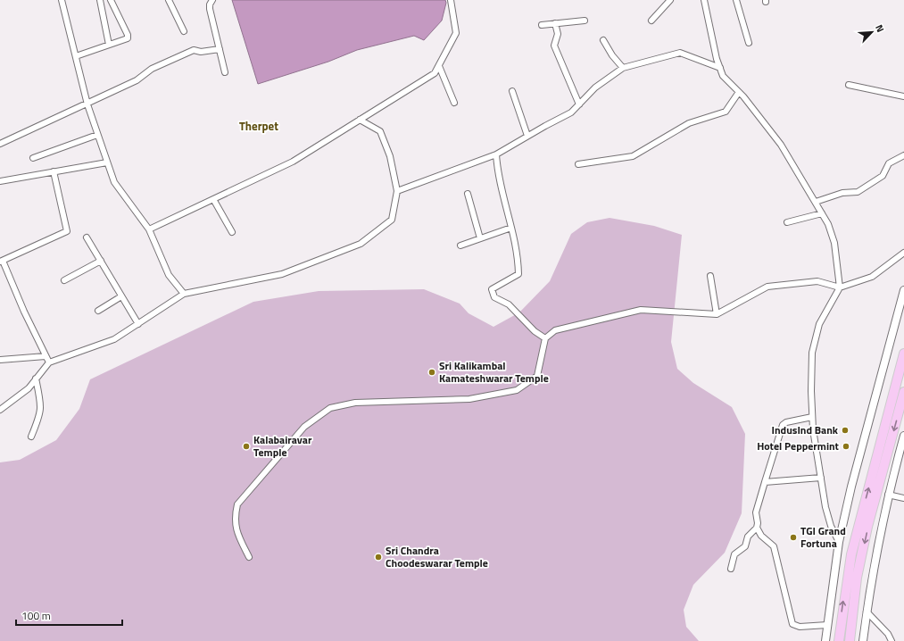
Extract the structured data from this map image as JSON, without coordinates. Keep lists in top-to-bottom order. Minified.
{"districts":["Therpet"],"places":["Sri Kalikambal Kamateshwarar Temple","IndusInd Bank","Kalabairavar Temple","Hotel Peppermint","TGI Grand Fortuna","Sri Chandra Choodeswarar Temple"],"scale_bar":"100 m","north":"top right"}
